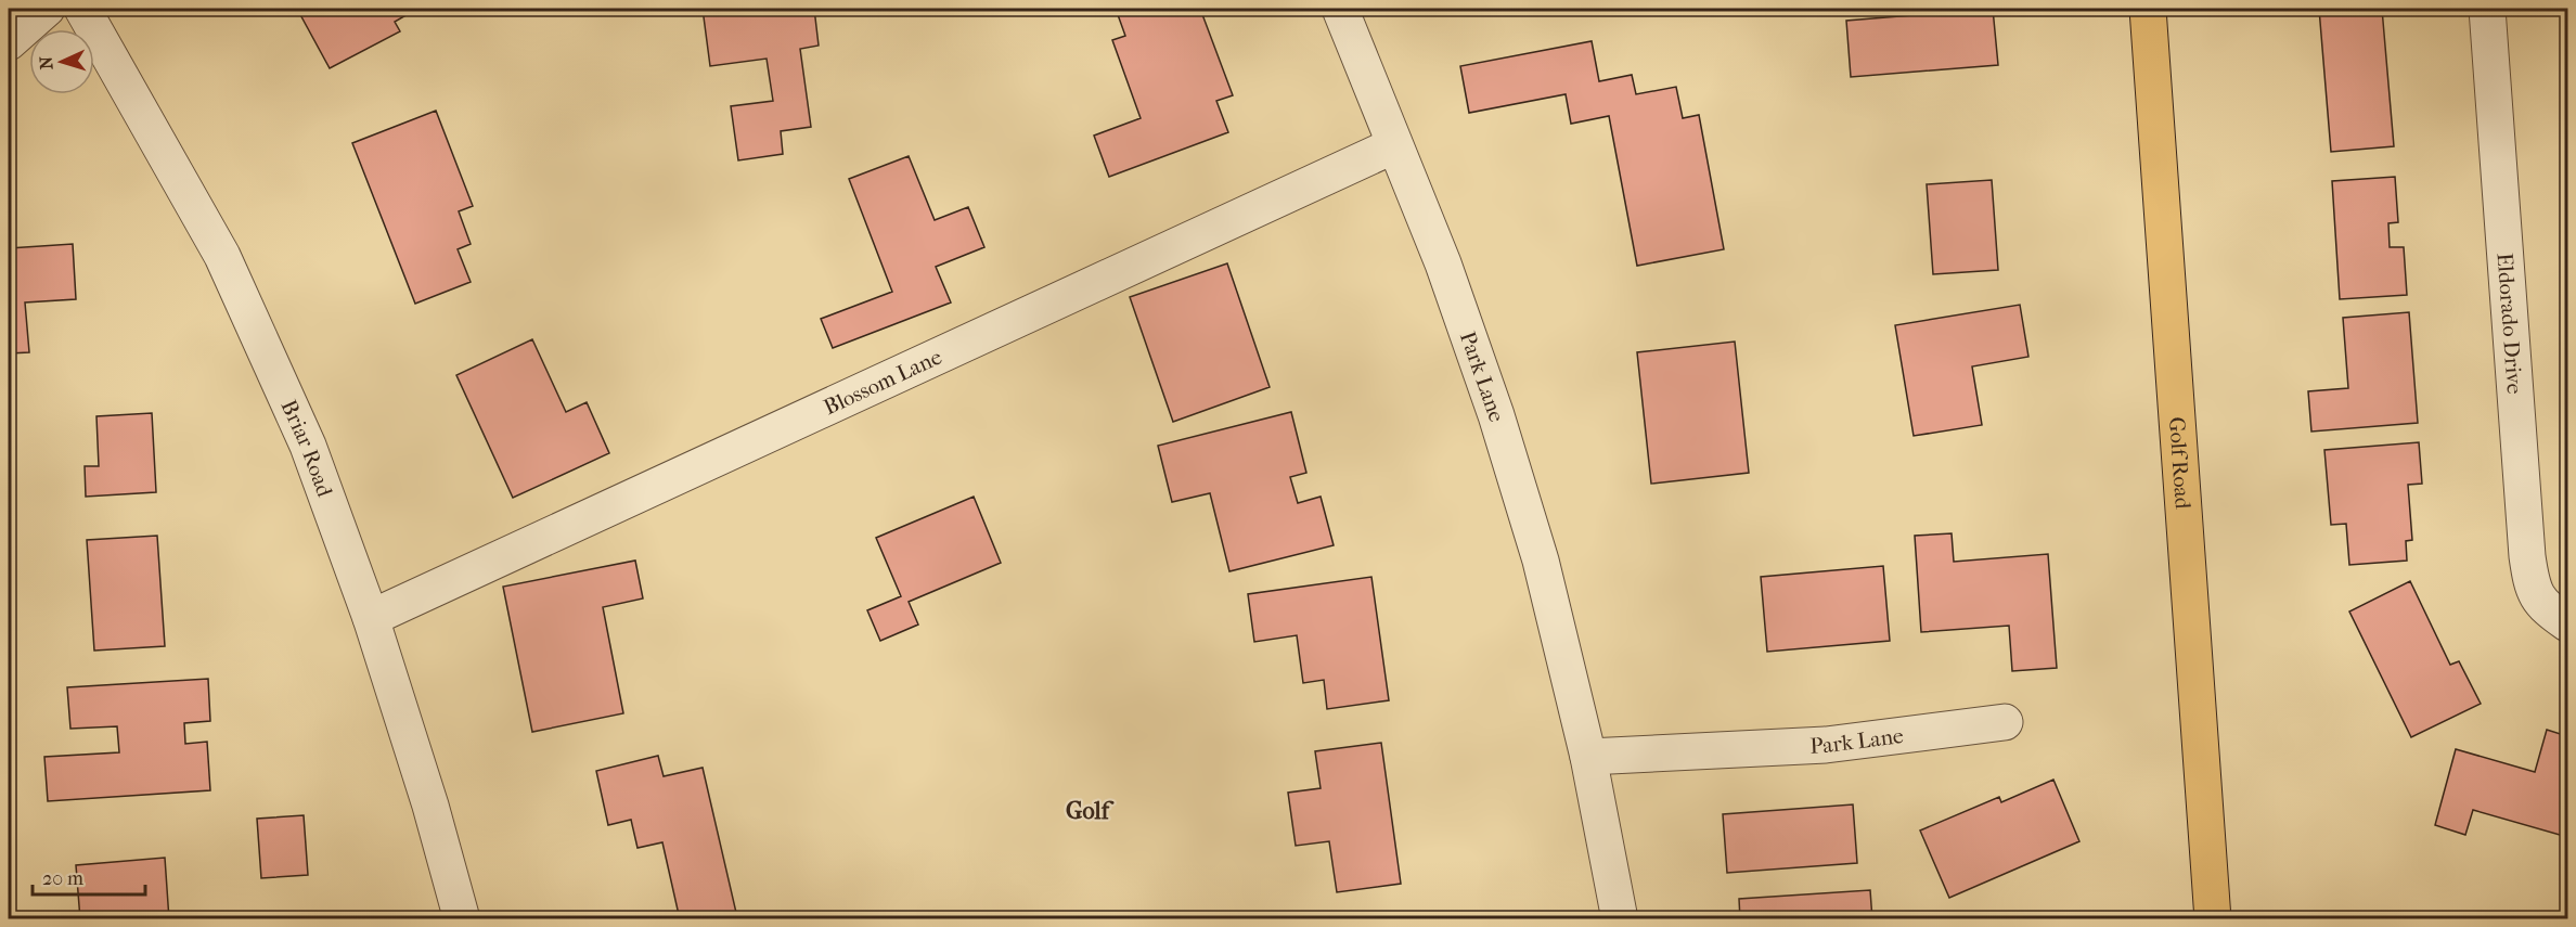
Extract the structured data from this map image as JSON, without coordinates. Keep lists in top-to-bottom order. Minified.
{"streets":{"main road":["Golf Road"],"street":["Eldorado Drive","Park Lane","Blossom Lane","Briar Road"]},"crossings":[["Park Lane","Blossom Lane"],["Blossom Lane","Briar Road"]],"districts":["Golf"],"scale_bar":"20 m","north":"left"}
